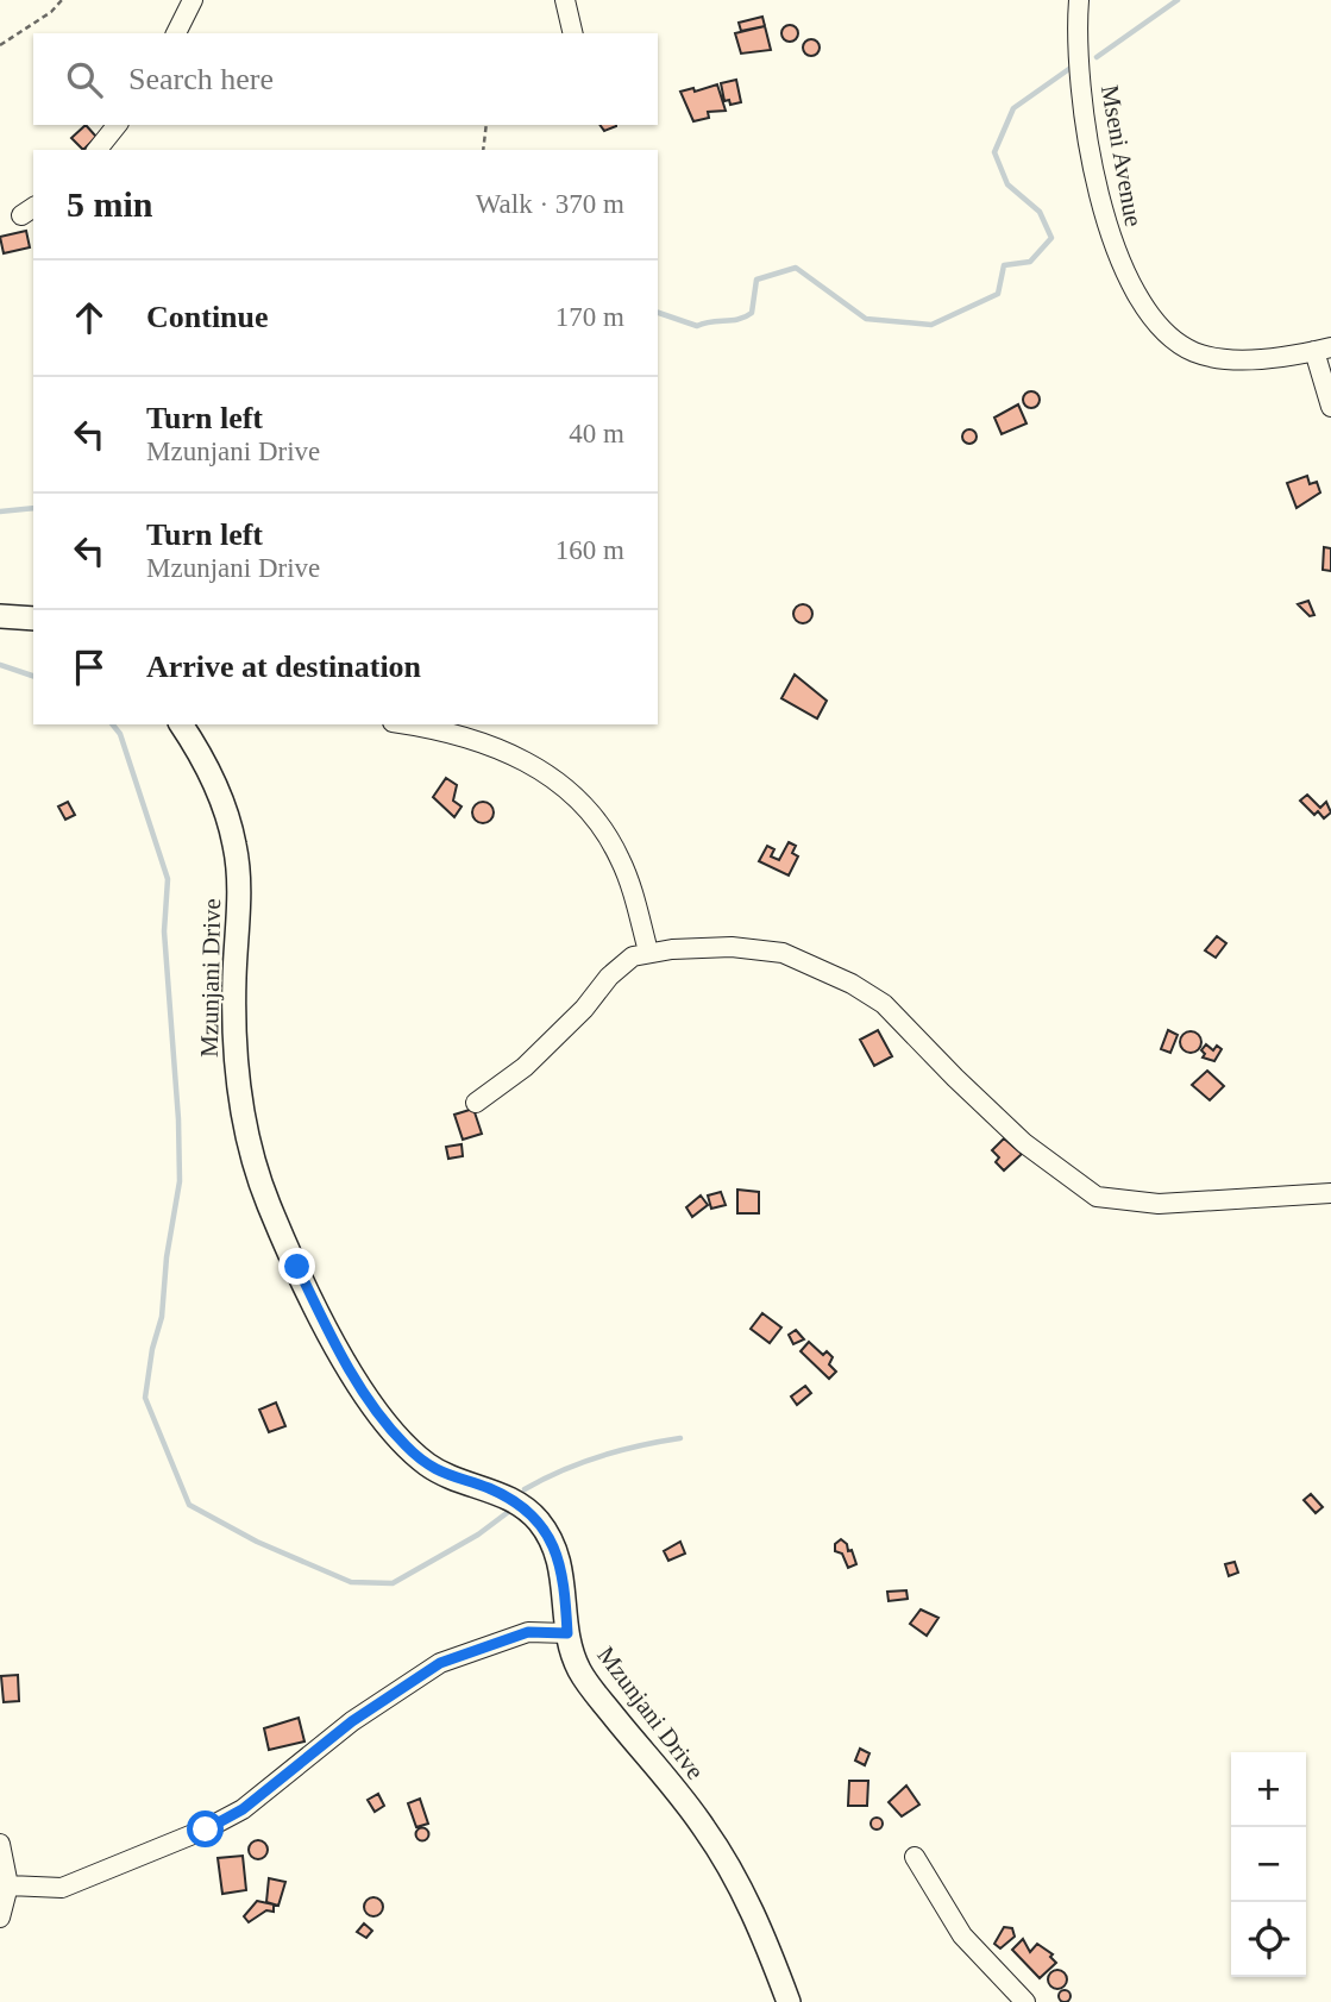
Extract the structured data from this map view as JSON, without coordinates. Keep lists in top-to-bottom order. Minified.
{"streets":{"main road":["Mzunjani Drive"],"street":["Mseni Avenue"]},"page":{"search":"Search here","heading":["5 min","Walk · 370 m"],"list":[["Continue","170 m"],["Turn left","Mzunjani Drive","40 m"],["Turn left","Mzunjani Drive","160 m"],"Arrive at destination"],"map_buttons":["+","−"]}}
